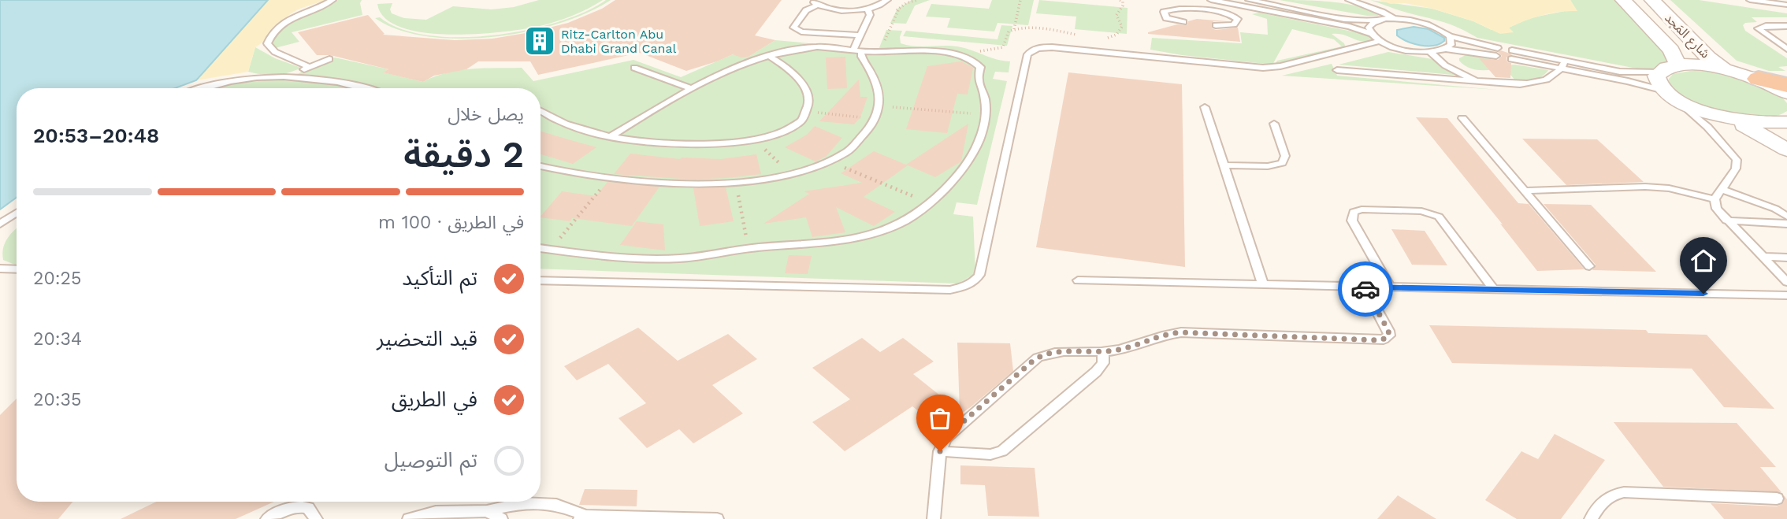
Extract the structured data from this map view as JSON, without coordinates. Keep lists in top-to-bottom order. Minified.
{"streets":{"street":["شارع المَجد"]},"places":{"building":["Ritz-Carlton Abu Dhabi Grand Canal"]},"page":{"heading":["2 دقيقة","يصل خلال","20:48–20:53"],"bar":"في الطريق · 100 m","list":[["تم التأكيد","20:25"],["قيد التحضير","20:34"],["في الطريق","20:35"],"تم التوصيل"]}}
